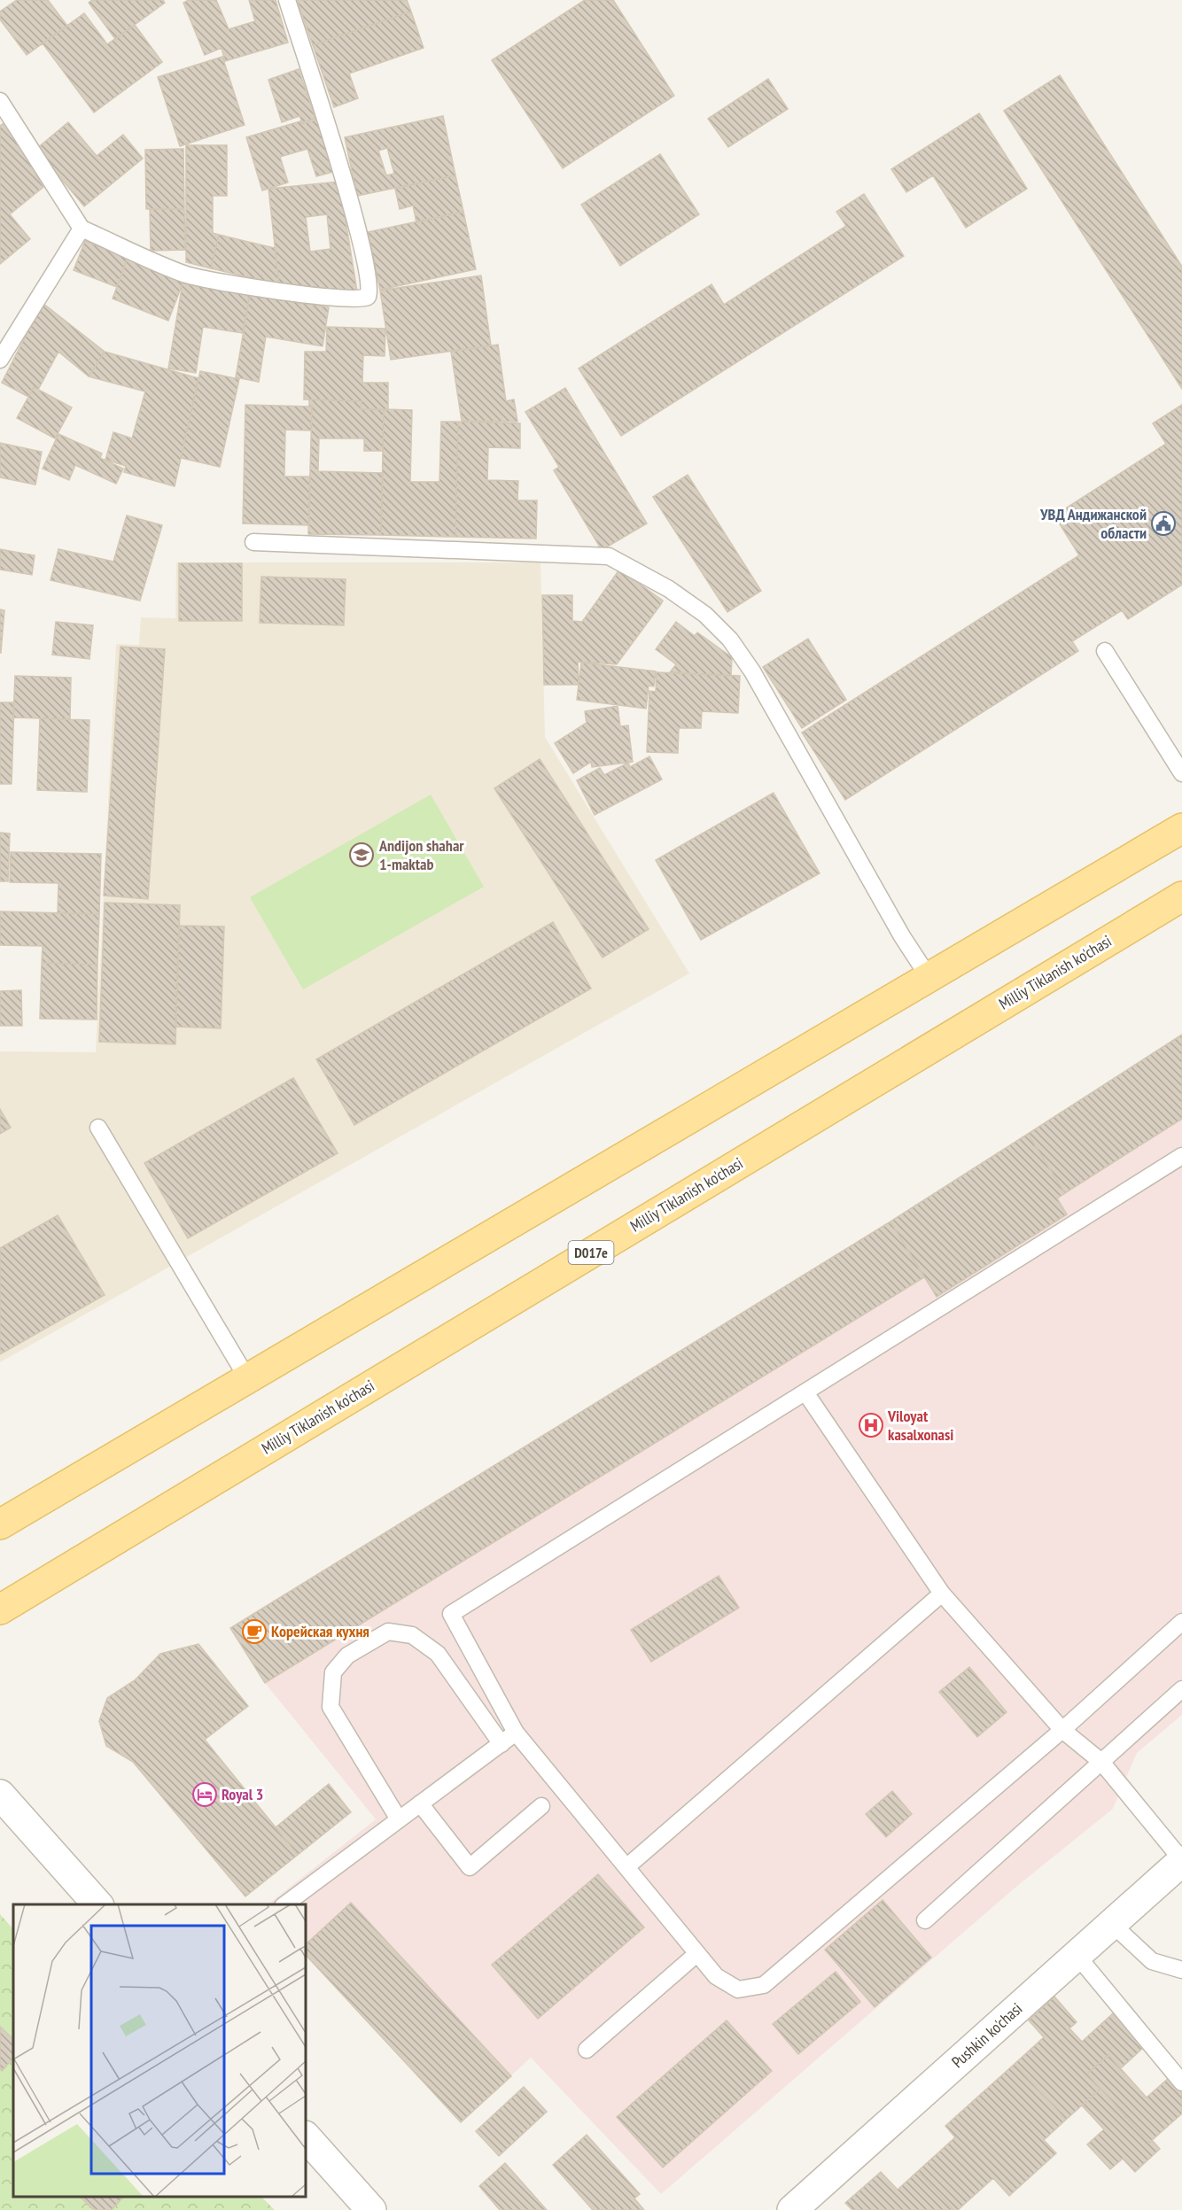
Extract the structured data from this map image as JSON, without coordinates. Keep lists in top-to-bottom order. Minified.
{"streets":{"main road":["Milliy Tiklanish ko'chasi","D017e"],"street":["Pushkin ko'chasi"]},"places":{"public building":["УВД Андижанской области"],"school or university":["Andijon shahar 1-maktab"],"hospital":["Viloyat kasalxonasi"],"cafe":["Корейская кухня"],"hotel":["Royal 3"]}}
